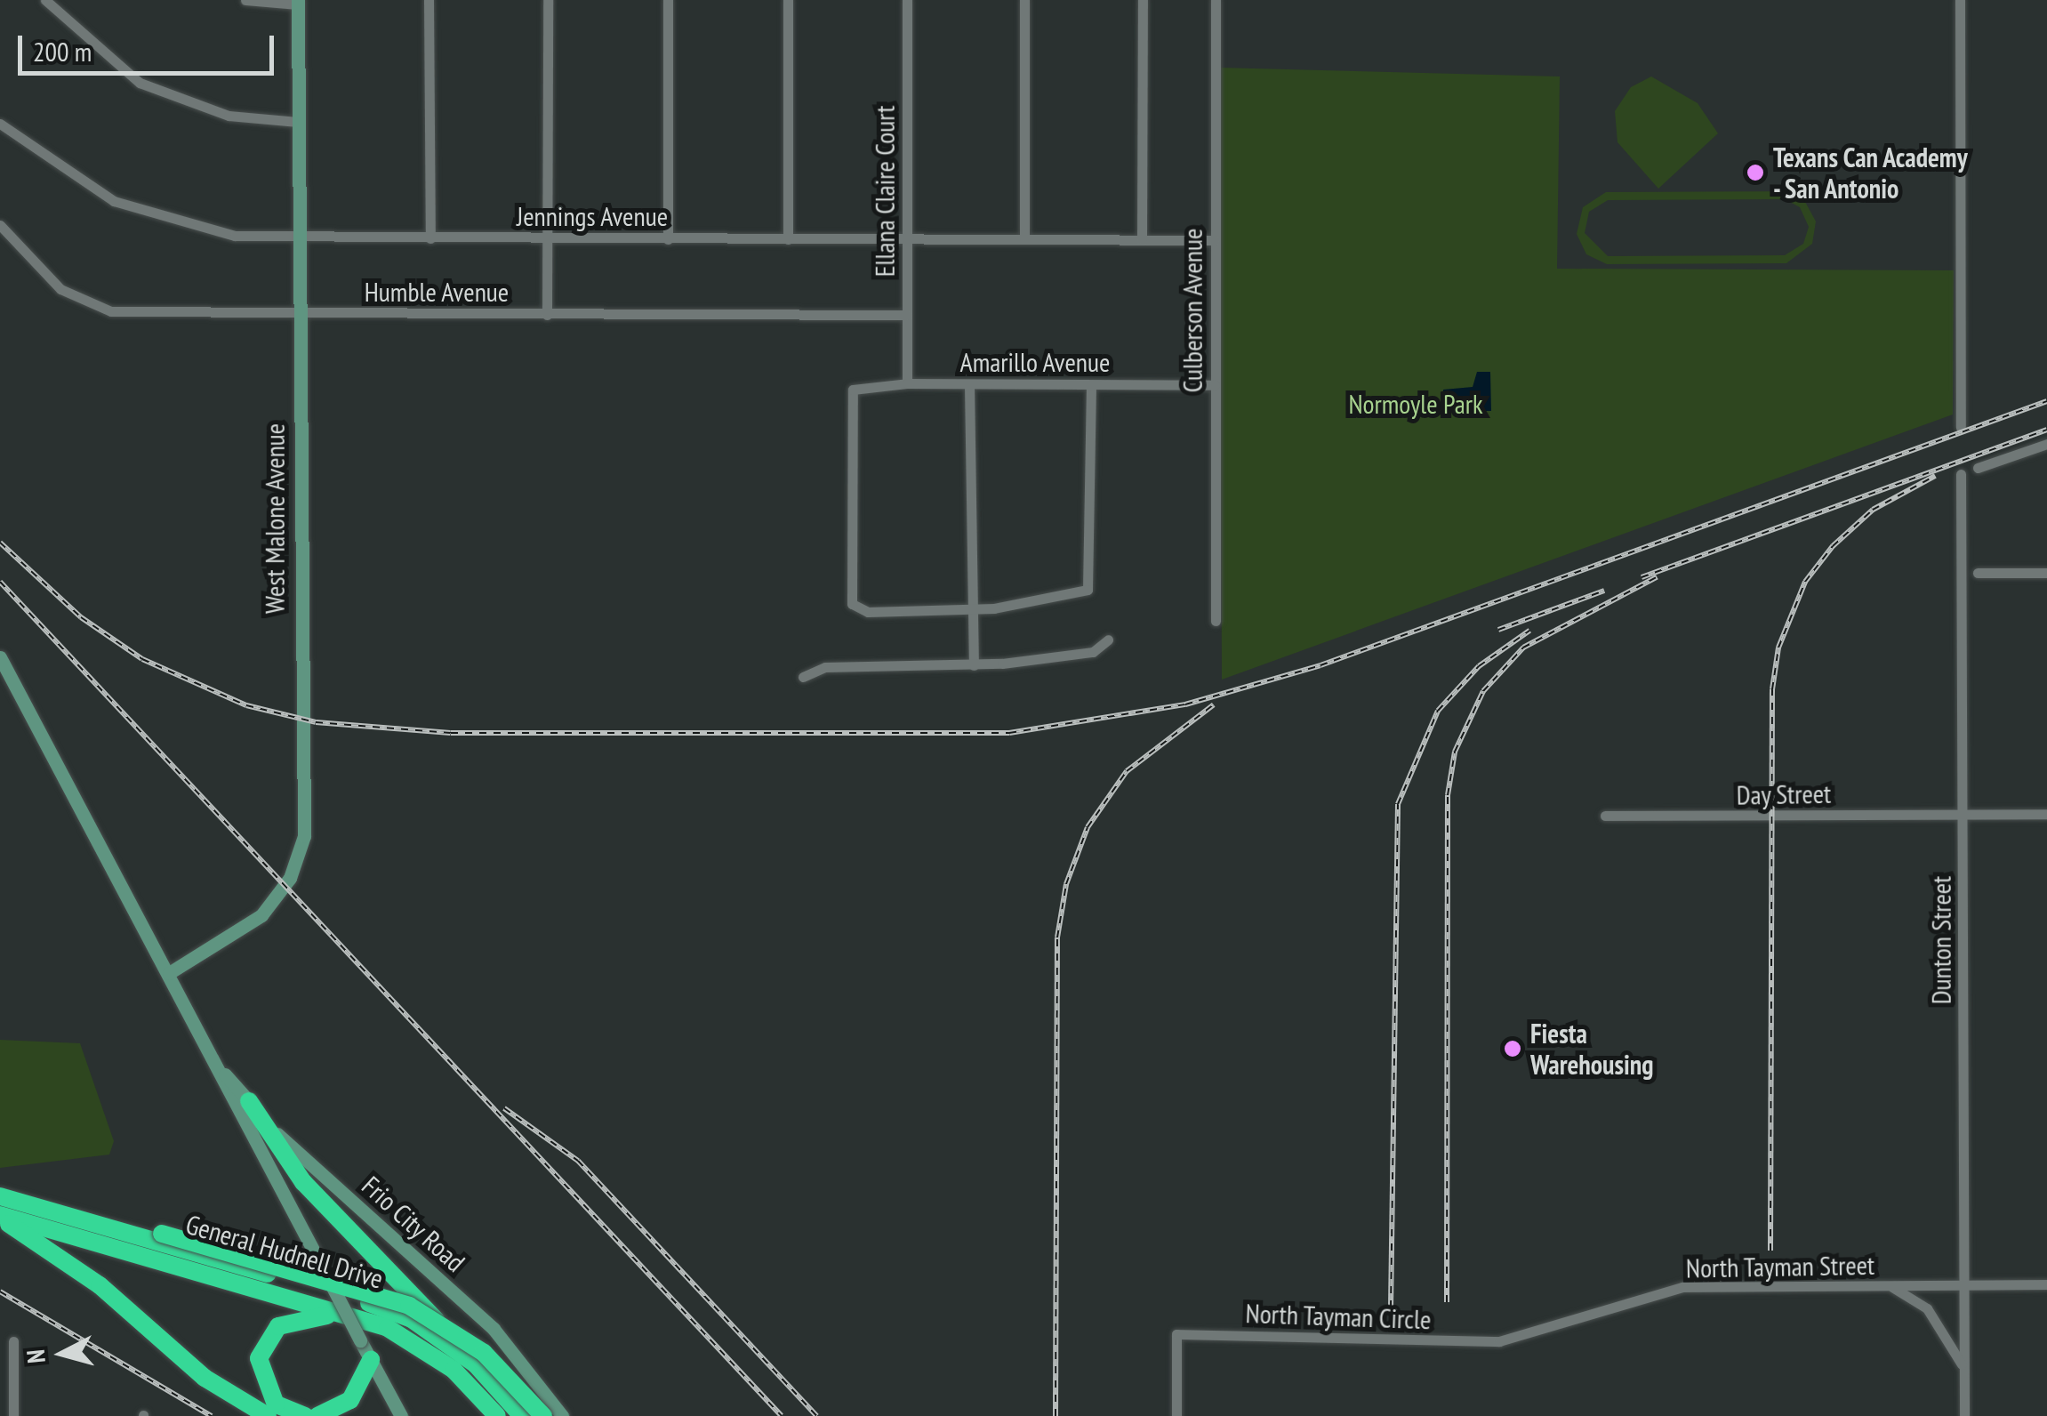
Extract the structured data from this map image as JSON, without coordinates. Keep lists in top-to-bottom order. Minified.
{"streets":{"highway":["General Hudnell Drive"],"main road":["West Malone Avenue","Frio City Road"],"street":["Ellana Claire Court","Jennings Avenue","Humble Avenue","Culberson Avenue","Amarillo Avenue","Day Street","Dunton Street","North Tayman Street","North Tayman Circle"]},"crossings":[["Ellana Claire Court","Jennings Avenue"],["Ellana Claire Court","Humble Avenue"],["Ellana Claire Court","Amarillo Avenue"],["Jennings Avenue","Culberson Avenue"],["Jennings Avenue","West Malone Avenue"],["Humble Avenue","West Malone Avenue"],["Culberson Avenue","Amarillo Avenue"],["West Malone Avenue","Frio City Road"],["Day Street","Dunton Street"],["Dunton Street","North Tayman Street"],["North Tayman Street","North Tayman Circle"]],"parks":["Normoyle Park"],"places":["Texans Can Academy - San Antonio","Fiesta Warehousing"],"scale_bar":"200 m","north":"left"}
